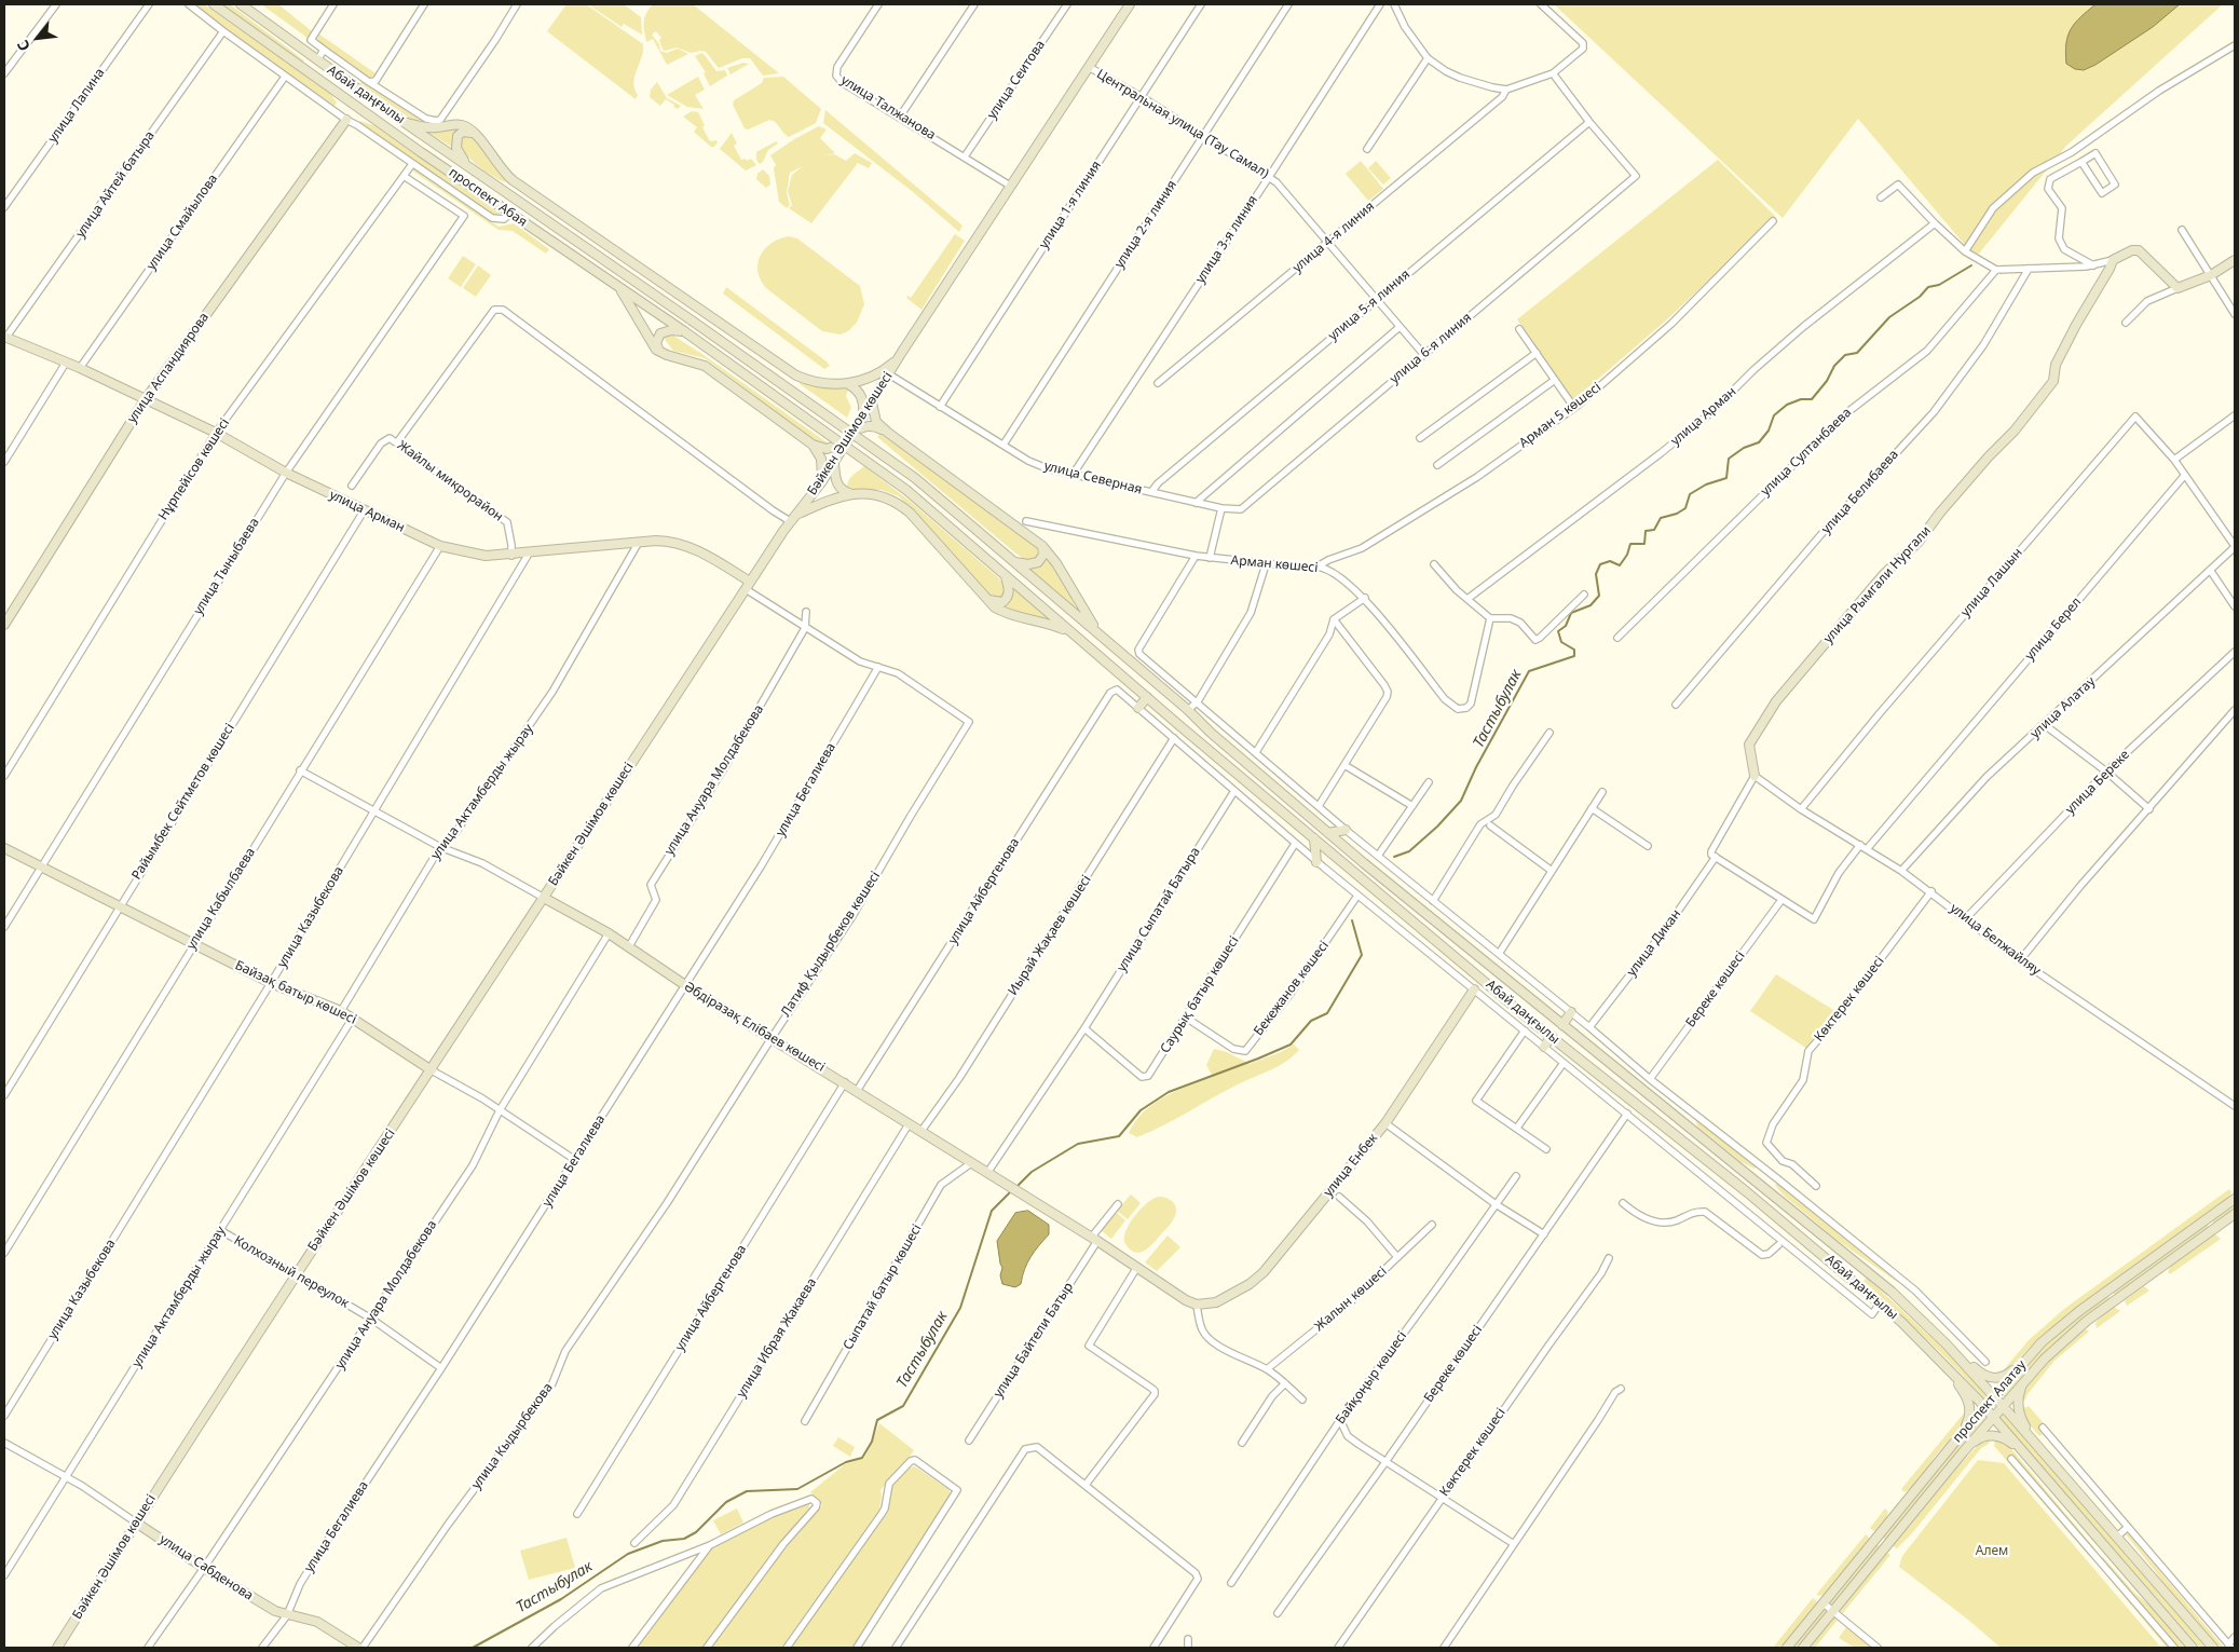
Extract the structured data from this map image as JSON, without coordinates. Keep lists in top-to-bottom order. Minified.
{"streets":{"main road":["Абай даңғылы","проспект Абая","улица Аспандиярова","улица Арман","Бәйкен Әшімов көшесі","улица Рымгали Нургали","Байзақ батыр көшесі","Әбдіразақ Елібаев көшесі","улица Енбек","проспект Алатау","улица Сабденова"],"street":["улица Сеитова","улица Лапина","улица Талжанова","Центральная улица (Тау Самал)","улица Айтей батыра","улица 1-я линия","улица Смайылова","улица 2-я линия","улица 4-я линия","улица 3-я линия","улица 5-я линия","улица 6-я линия","Арман 5 көшесі","улица Султанбаева","Нұрпейісов көшесі","улица Северная","Жайлы микрорайон","улица Белибаева","Арман көшесі","улица Тыныбаева","улица Лашын","улица Берел","улица Алатау","улица Ануара Молдабекова","улица Береке","улица Бегалиева","улица Актамберды жырау","Райымбек Сейтметов көшесі","улица Айбергенова","улица Кабылбаева","улица Сыпатай Батыра","улица Казыбекова","Иырай Жақаев көшесі","улица Белжайляу","улица Дикан","Латиф Қыдырбеков көшесі","Бекежанов көшесі","Береке көшесі","Саурық батыр көшесі","Көктерек көшесі","Колхозный переулок","Сыпатай батыр көшесі","Жалын көшесі","улица Ибрая Жакаева","улица Байтели Батыр","Байқоңыр көшесі","улица Кыдырбекова"]},"crossings":[["улица Сеитова","улица Талжанова"],["Абай даңғылы","проспект Абая"],["Абай даңғылы","проспект Алатау"],["улица Талжанова","Бәйкен Әшімов көшесі"],["Центральная улица (Тау Самал)","улица 1-я линия"],["Центральная улица (Тау Самал)","улица 2-я линия"],["Центральная улица (Тау Самал)","улица 4-я линия"],["Центральная улица (Тау Самал)","улица 3-я линия"],["Центральная улица (Тау Самал)","улица 5-я линия"],["Центральная улица (Тау Самал)","улица 6-я линия"],["Центральная улица (Тау Самал)","Бәйкен Әшімов көшесі"],["улица Айтей батыра","улица Арман"],["улица 1-я линия","улица Северная"],["улица Смайылова","улица Арман"],["улица 2-я линия","улица Северная"],["улица 3-я линия","улица Северная"],["улица 5-я линия","улица 6-я линия"],["улица 5-я линия","улица Северная"],["улица 6-я линия","улица Северная"],["улица Аспандиярова","улица Арман"],["Арман 5 көшесі","Арман көшесі"],["улица Арман","Бәйкен Әшімов көшесі"],["улица Арман","Нұрпейісов көшесі"],["улица Арман","Жайлы микрорайон"],["улица Арман","улица Тыныбаева"],["улица Арман","улица Актамберды жырау"],["улица Арман","Райымбек Сейтметов көшесі"],["улица Арман","улица Кабылбаева"],["улица Арман","улица Казыбекова"],["Бәйкен Әшімов көшесі","улица Северная"],["Бәйкен Әшімов көшесі","Байзақ батыр көшесі"],["Бәйкен Әшімов көшесі","Әбдіразақ Елібаев көшесі"],["Бәйкен Әшімов көшесі","Колхозный переулок"],["Бәйкен Әшімов көшесі","улица Сабденова"],["Нұрпейісов көшесі","улица Тыныбаева"],["улица Тыныбаева","Байзақ батыр көшесі"],["улица Лашын","улица Берел"],["улица Лашын","улица Белжайляу"],["улица Рымгали Нургали","улица Белжайляу"],["улица Рымгали Нургали","улица Дикан"],["улица Берел","улица Белжайляу"],["улица Алатау","улица Белжайляу"],["улица Ануара Молдабекова","Байзақ батыр көшесі"],["улица Ануара Молдабекова","Әбдіразақ Елібаев көшесі"],["улица Ануара Молдабекова","Колхозный переулок"],["улица Ануара Молдабекова","улица Сабденова"],["улица Береке","улица Белжайляу"],["улица Бегалиева","Латиф Қыдырбеков көшесі"],["улица Бегалиева","Байзақ батыр көшесі"],["улица Бегалиева","Әбдіразақ Елібаев көшесі"],["улица Бегалиева","Колхозный переулок"],["улица Бегалиева","улица Сабденова"],["улица Актамберды жырау","Байзақ батыр көшесі"],["улица Актамберды жырау","Әбдіразақ Елібаев көшесі"],["улица Актамберды жырау","Колхозный переулок"],["улица Актамберды жырау","улица Сабденова"],["Райымбек Сейтметов көшесі","Байзақ батыр көшесі"],["улица Айбергенова","Әбдіразақ Елібаев көшесі"],["улица Кабылбаева","Байзақ батыр көшесі"],["улица Кабылбаева","Әбдіразақ Елібаев көшесі"],["улица Сыпатай Батыра","Саурық батыр көшесі"],["улица Сыпатай Батыра","Әбдіразақ Елібаев көшесі"],["улица Казыбекова","Байзақ батыр көшесі"],["улица Казыбекова","Әбдіразақ Елібаев көшесі"],["Иырай Жақаев көшесі","Әбдіразақ Елібаев көшесі"],["улица Белжайляу","улица Дикан"],["улица Белжайляу","Көктерек көшесі"],["Латиф Қыдырбеков көшесі","Әбдіразақ Елібаев көшесі"],["Латиф Қыдырбеков көшесі","улица Кыдырбекова"],["Бекежанов көшесі","Саурық батыр көшесі"],["Әбдіразақ Елібаев көшесі","улица Енбек"],["Әбдіразақ Елібаев көшесі","Сыпатай батыр көшесі"],["Әбдіразақ Елібаев көшесі","улица Ибрая Жакаева"],["Әбдіразақ Елібаев көшесі","улица Байтели Батыр"]],"water":["Тастыбулак"],"parks":["Алем"],"north":"bottom left"}
